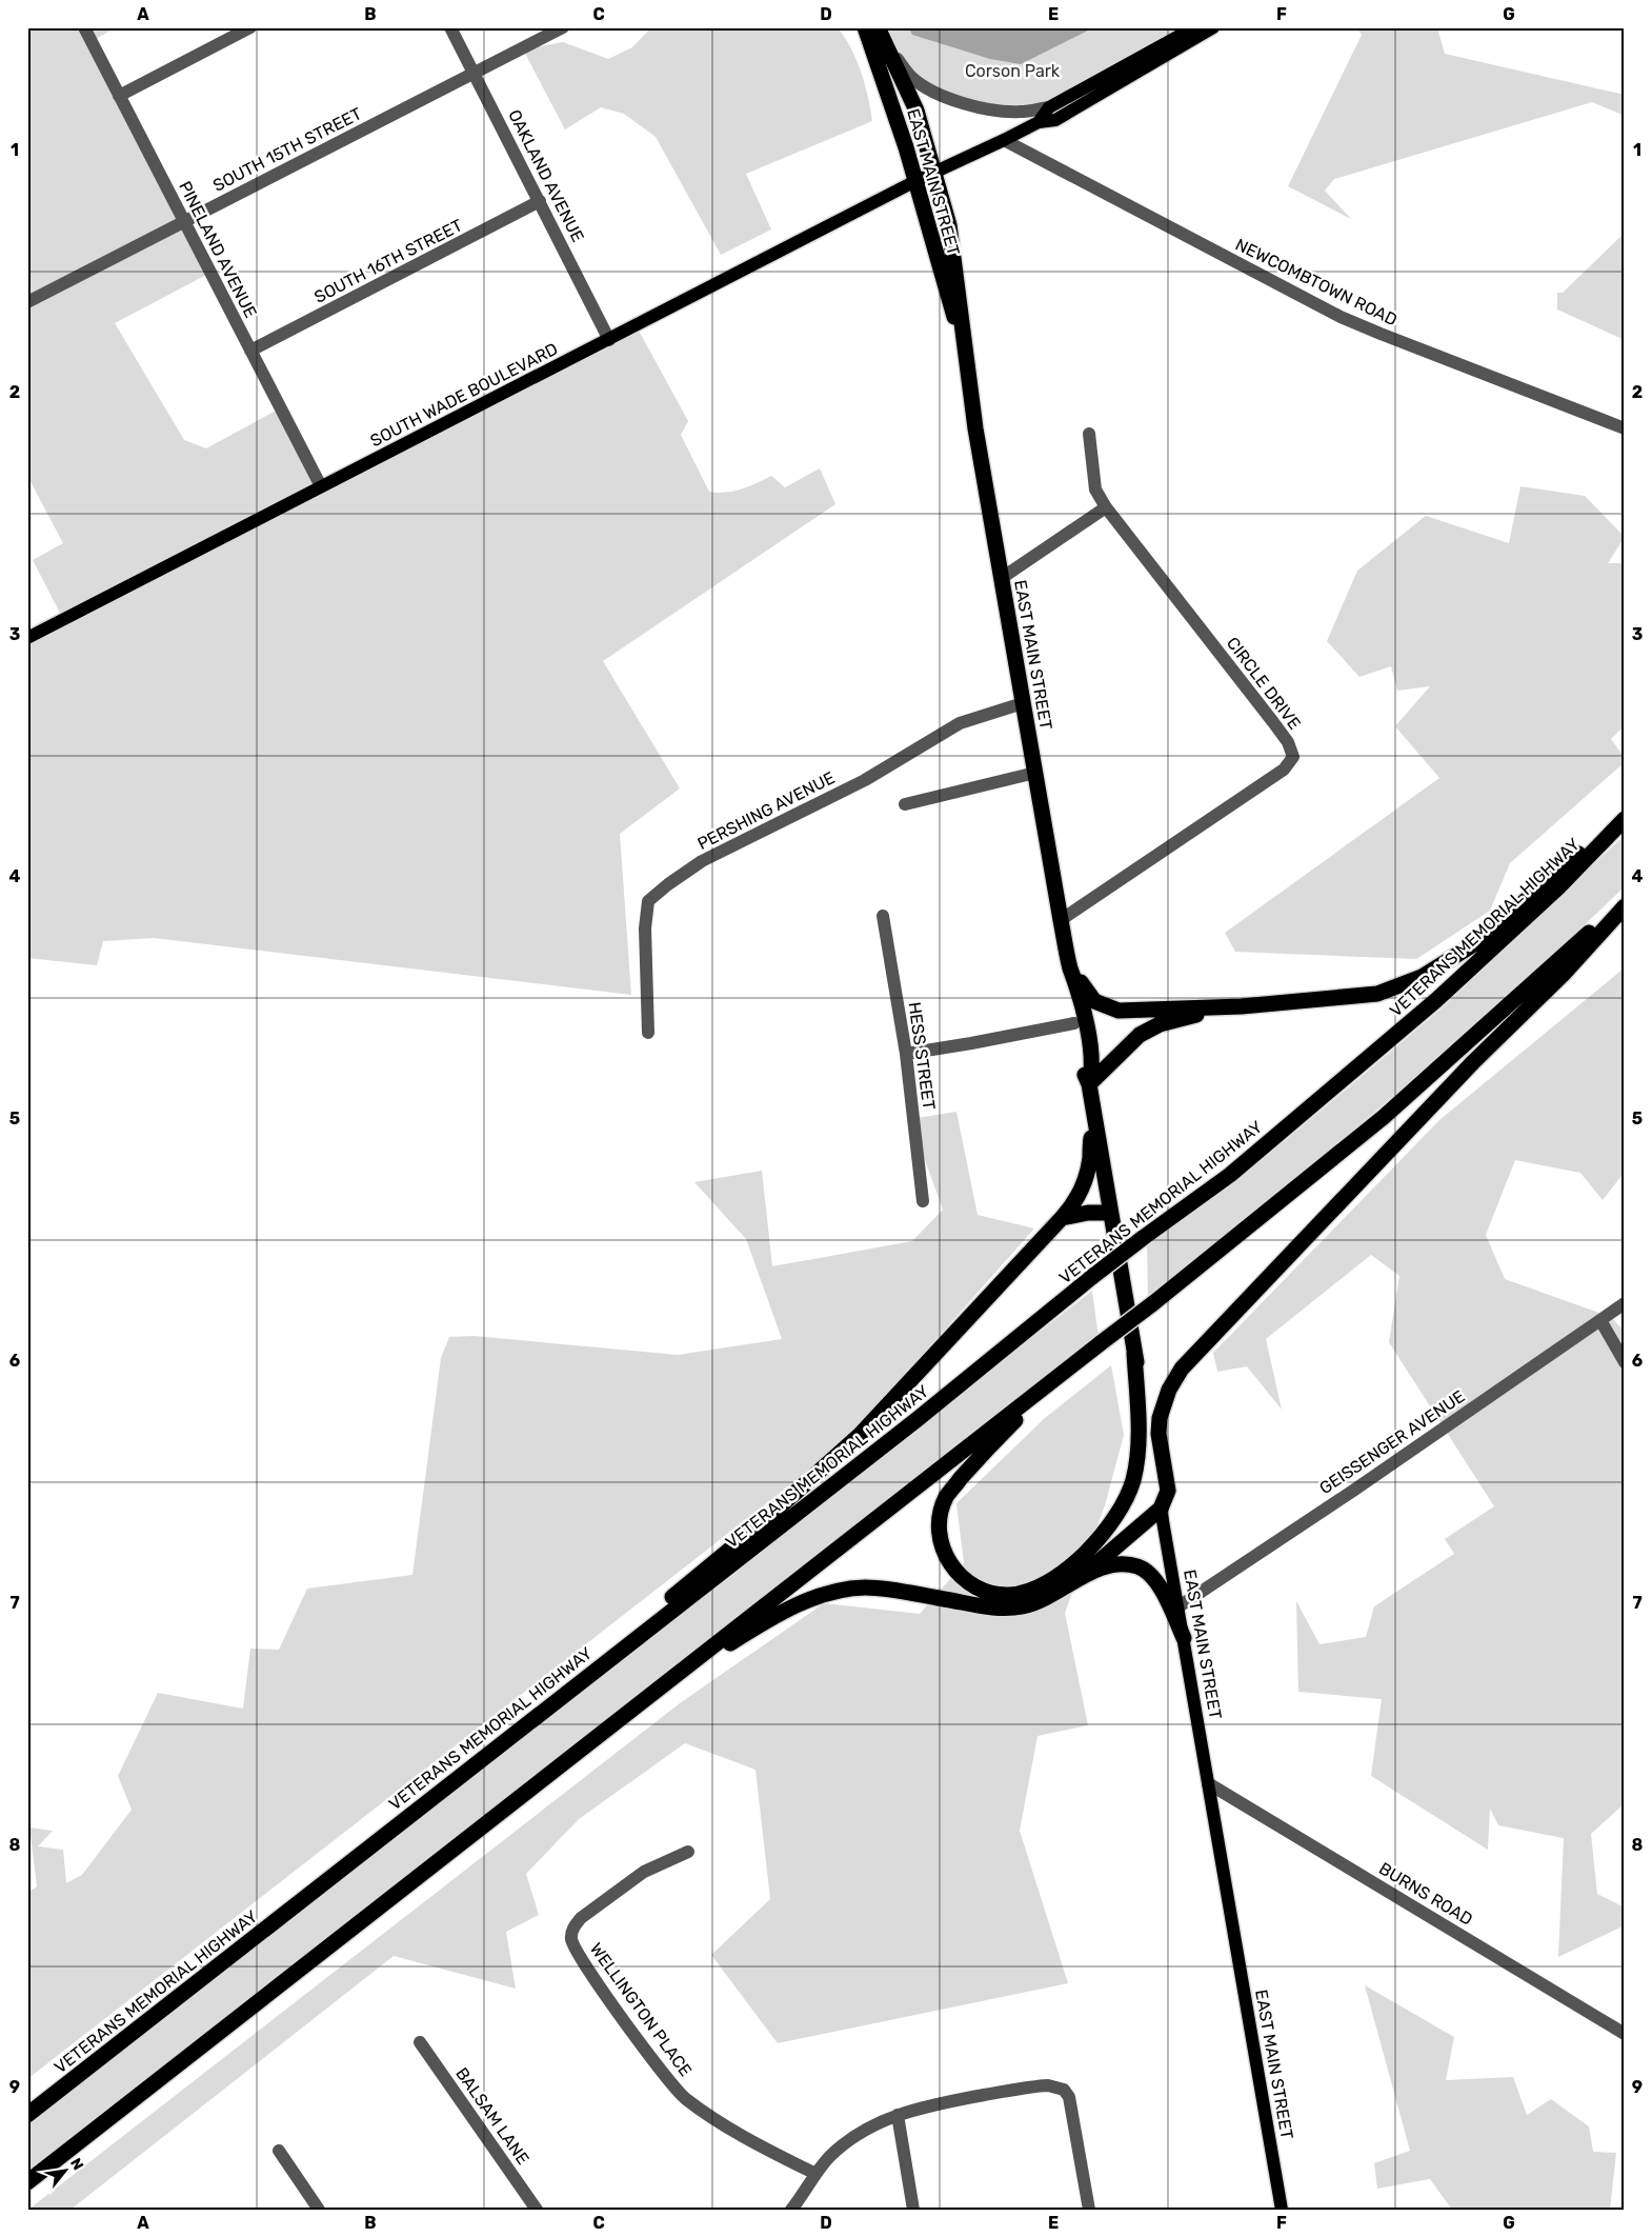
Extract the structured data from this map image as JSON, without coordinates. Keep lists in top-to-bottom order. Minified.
{"streets":{"highway":["EAST MAIN STREET","VETERANS MEMORIAL HIGHWAY"],"main road":["SOUTH WADE BOULEVARD"],"street":["SOUTH 15TH STREET","OAKLAND AVENUE","PINELAND AVENUE","SOUTH 16TH STREET","NEWCOMBTOWN ROAD","CIRCLE DRIVE","PERSHING AVENUE","HESS STREET","GEISSENGER AVENUE","BURNS ROAD","WELLINGTON PLACE","BALSAM LANE"]},"crossings":[["SOUTH 15TH STREET","OAKLAND AVENUE"],["SOUTH 15TH STREET","PINELAND AVENUE"],["OAKLAND AVENUE","SOUTH 16TH STREET"],["OAKLAND AVENUE","SOUTH WADE BOULEVARD"],["EAST MAIN STREET","SOUTH WADE BOULEVARD"],["EAST MAIN STREET","CIRCLE DRIVE"],["EAST MAIN STREET","PERSHING AVENUE"],["EAST MAIN STREET","GEISSENGER AVENUE"],["EAST MAIN STREET","BURNS ROAD"],["PINELAND AVENUE","SOUTH 16TH STREET"],["PINELAND AVENUE","SOUTH WADE BOULEVARD"],["NEWCOMBTOWN ROAD","SOUTH WADE BOULEVARD"]],"parks":["Corson Park"],"north":"top right","grid":{"columns":["A","B","C","D","E","F","G"],"rows":["1","2","3","4","5","6","7","8","9"]}}
